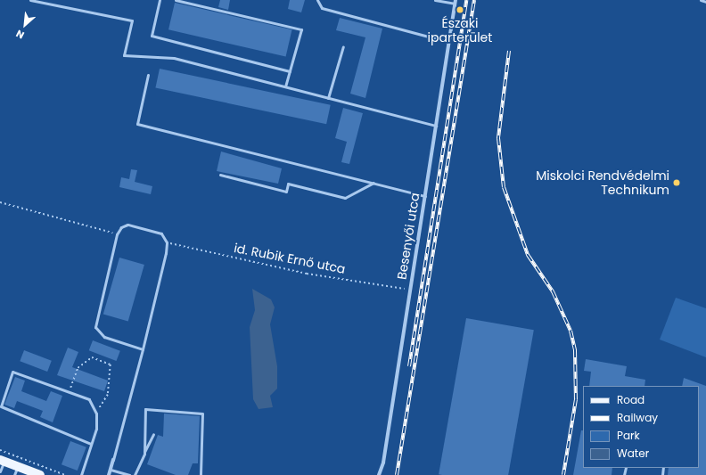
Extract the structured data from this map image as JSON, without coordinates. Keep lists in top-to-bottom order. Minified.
{"streets":{"street":["Besenyői utca"],"path":["id. Rubik Ernő utca"]},"crossings":[["Besenyői utca","id. Rubik Ernő utca"]],"places":["Északi iparterület","Miskolci Rendvédelmi Technikum"],"legend":["Road","Railway","Park","Water"],"north":"bottom left"}
